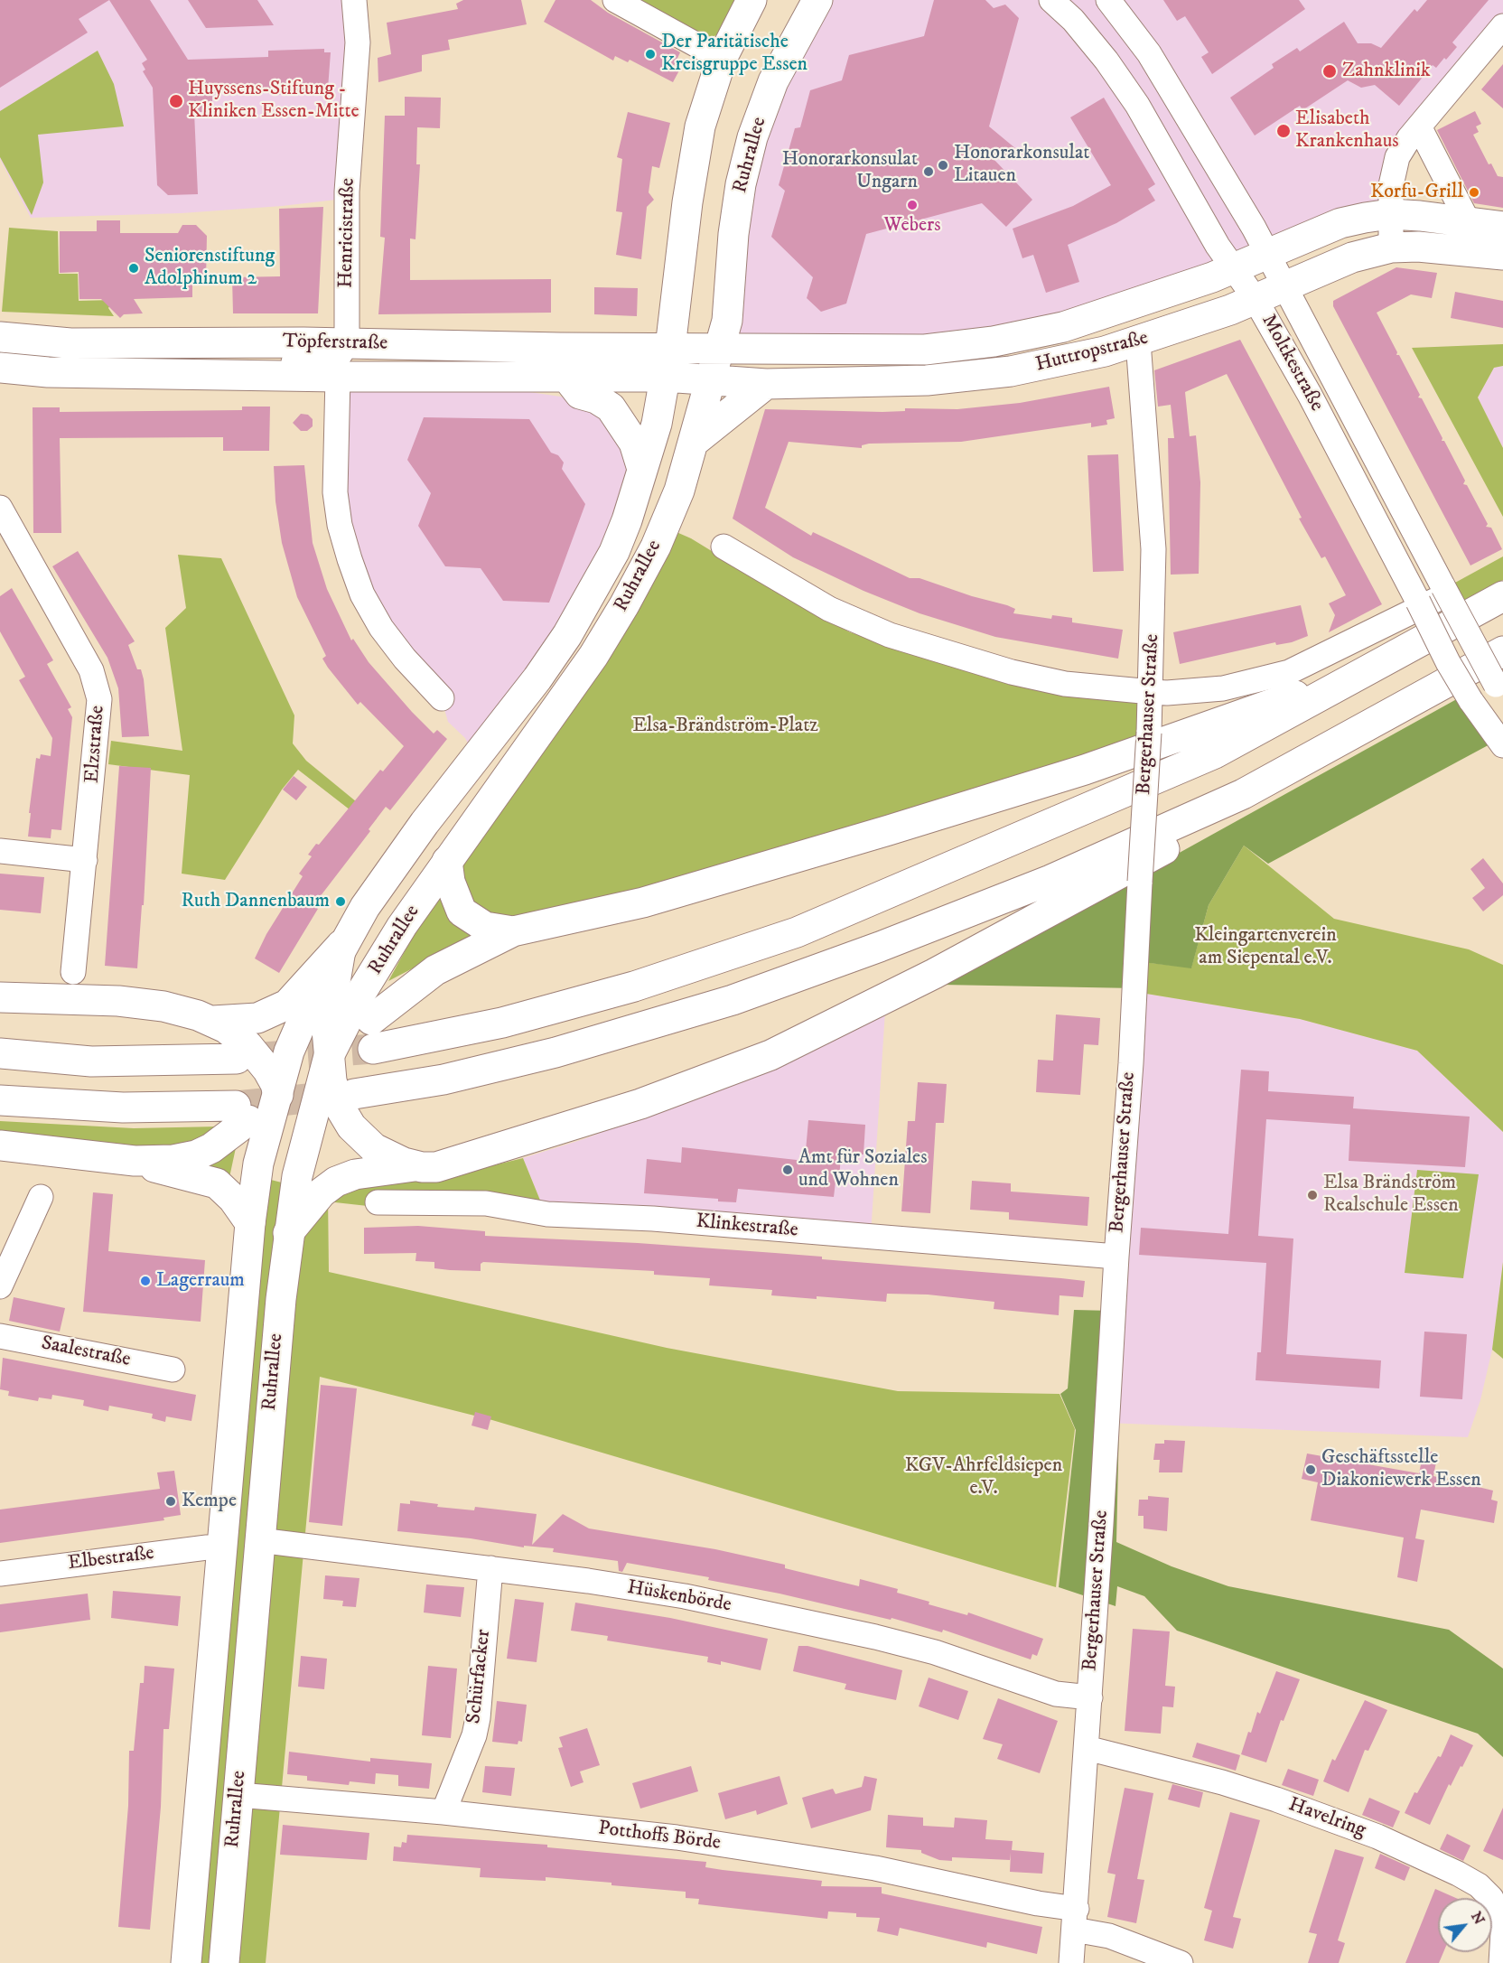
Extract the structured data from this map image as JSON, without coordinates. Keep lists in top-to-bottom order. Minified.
{"streets":{"main road":["Ruhrallee","Töpferstraße","Huttropstraße"],"street":["Henricistraße","Moltkestraße","Bergerhauser Straße","Elzstraße","Klinkestraße","Saalestraße","Elbestraße","Hüskenbörde","Schürfacker","Havelring","Potthoffs Börde"]},"crossings":[["Ruhrallee","Töpferstraße"],["Ruhrallee","Huttropstraße"],["Ruhrallee","Elbestraße"],["Ruhrallee","Hüskenbörde"],["Ruhrallee","Potthoffs Börde"],["Henricistraße","Töpferstraße"],["Töpferstraße","Huttropstraße"],["Huttropstraße","Moltkestraße"],["Huttropstraße","Bergerhauser Straße"],["Bergerhauser Straße","Klinkestraße"],["Bergerhauser Straße","Hüskenbörde"],["Bergerhauser Straße","Havelring"],["Bergerhauser Straße","Potthoffs Börde"],["Hüskenbörde","Schürfacker"],["Schürfacker","Potthoffs Börde"]],"parks":["Elsa-Brändström-Platz","Kleingartenverein am Siepental e.V.","KGV-Ahrfeldsiepen e.V."],"places":["Der Paritätische Kreisgruppe Essen","Zahnklinik","Huyssens-Stiftung - Kliniken Essen-Mitte","Elisabeth Krankenhaus","Honorarkonsulat Litauen","Honorarkonsulat Ungarn","Korfu-Grill","Webers","Seniorenstiftung Adolphinum 2","Ruth Dannenbaum","Amt für Soziales und Wohnen","Elsa Brändström Realschule Essen","Lagerraum","Geschäftsstelle Diakoniewerk Essen","Kempe"],"north":"top right"}
